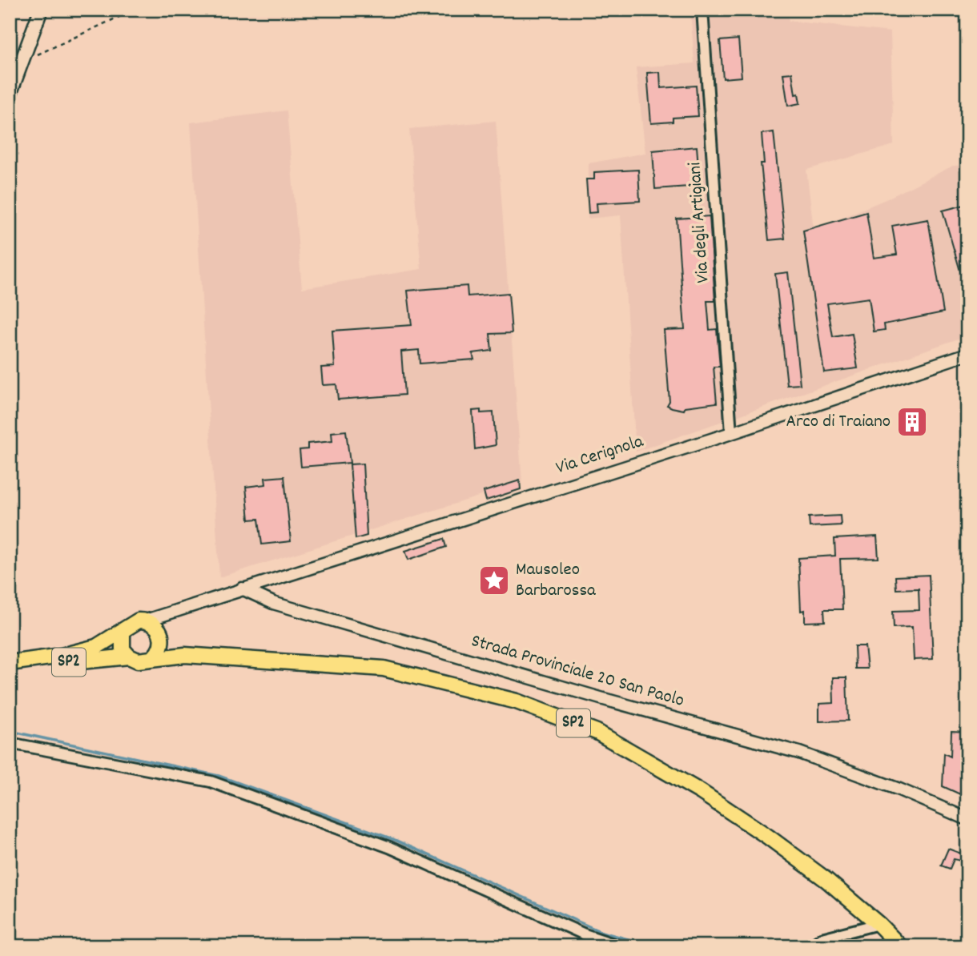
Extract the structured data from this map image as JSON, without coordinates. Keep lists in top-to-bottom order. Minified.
{"streets":{"main road":["SP2"],"street":["Via degli Artigiani","Via Cerignola","Strada Provinciale 20 San Paolo"]},"crossings":[["Via degli Artigiani","Via Cerignola"],["Via Cerignola","Strada Provinciale 20 San Paolo"]],"places":{"building":["Arco di Traiano"],"place":["Mausoleo Barbarossa"]}}
